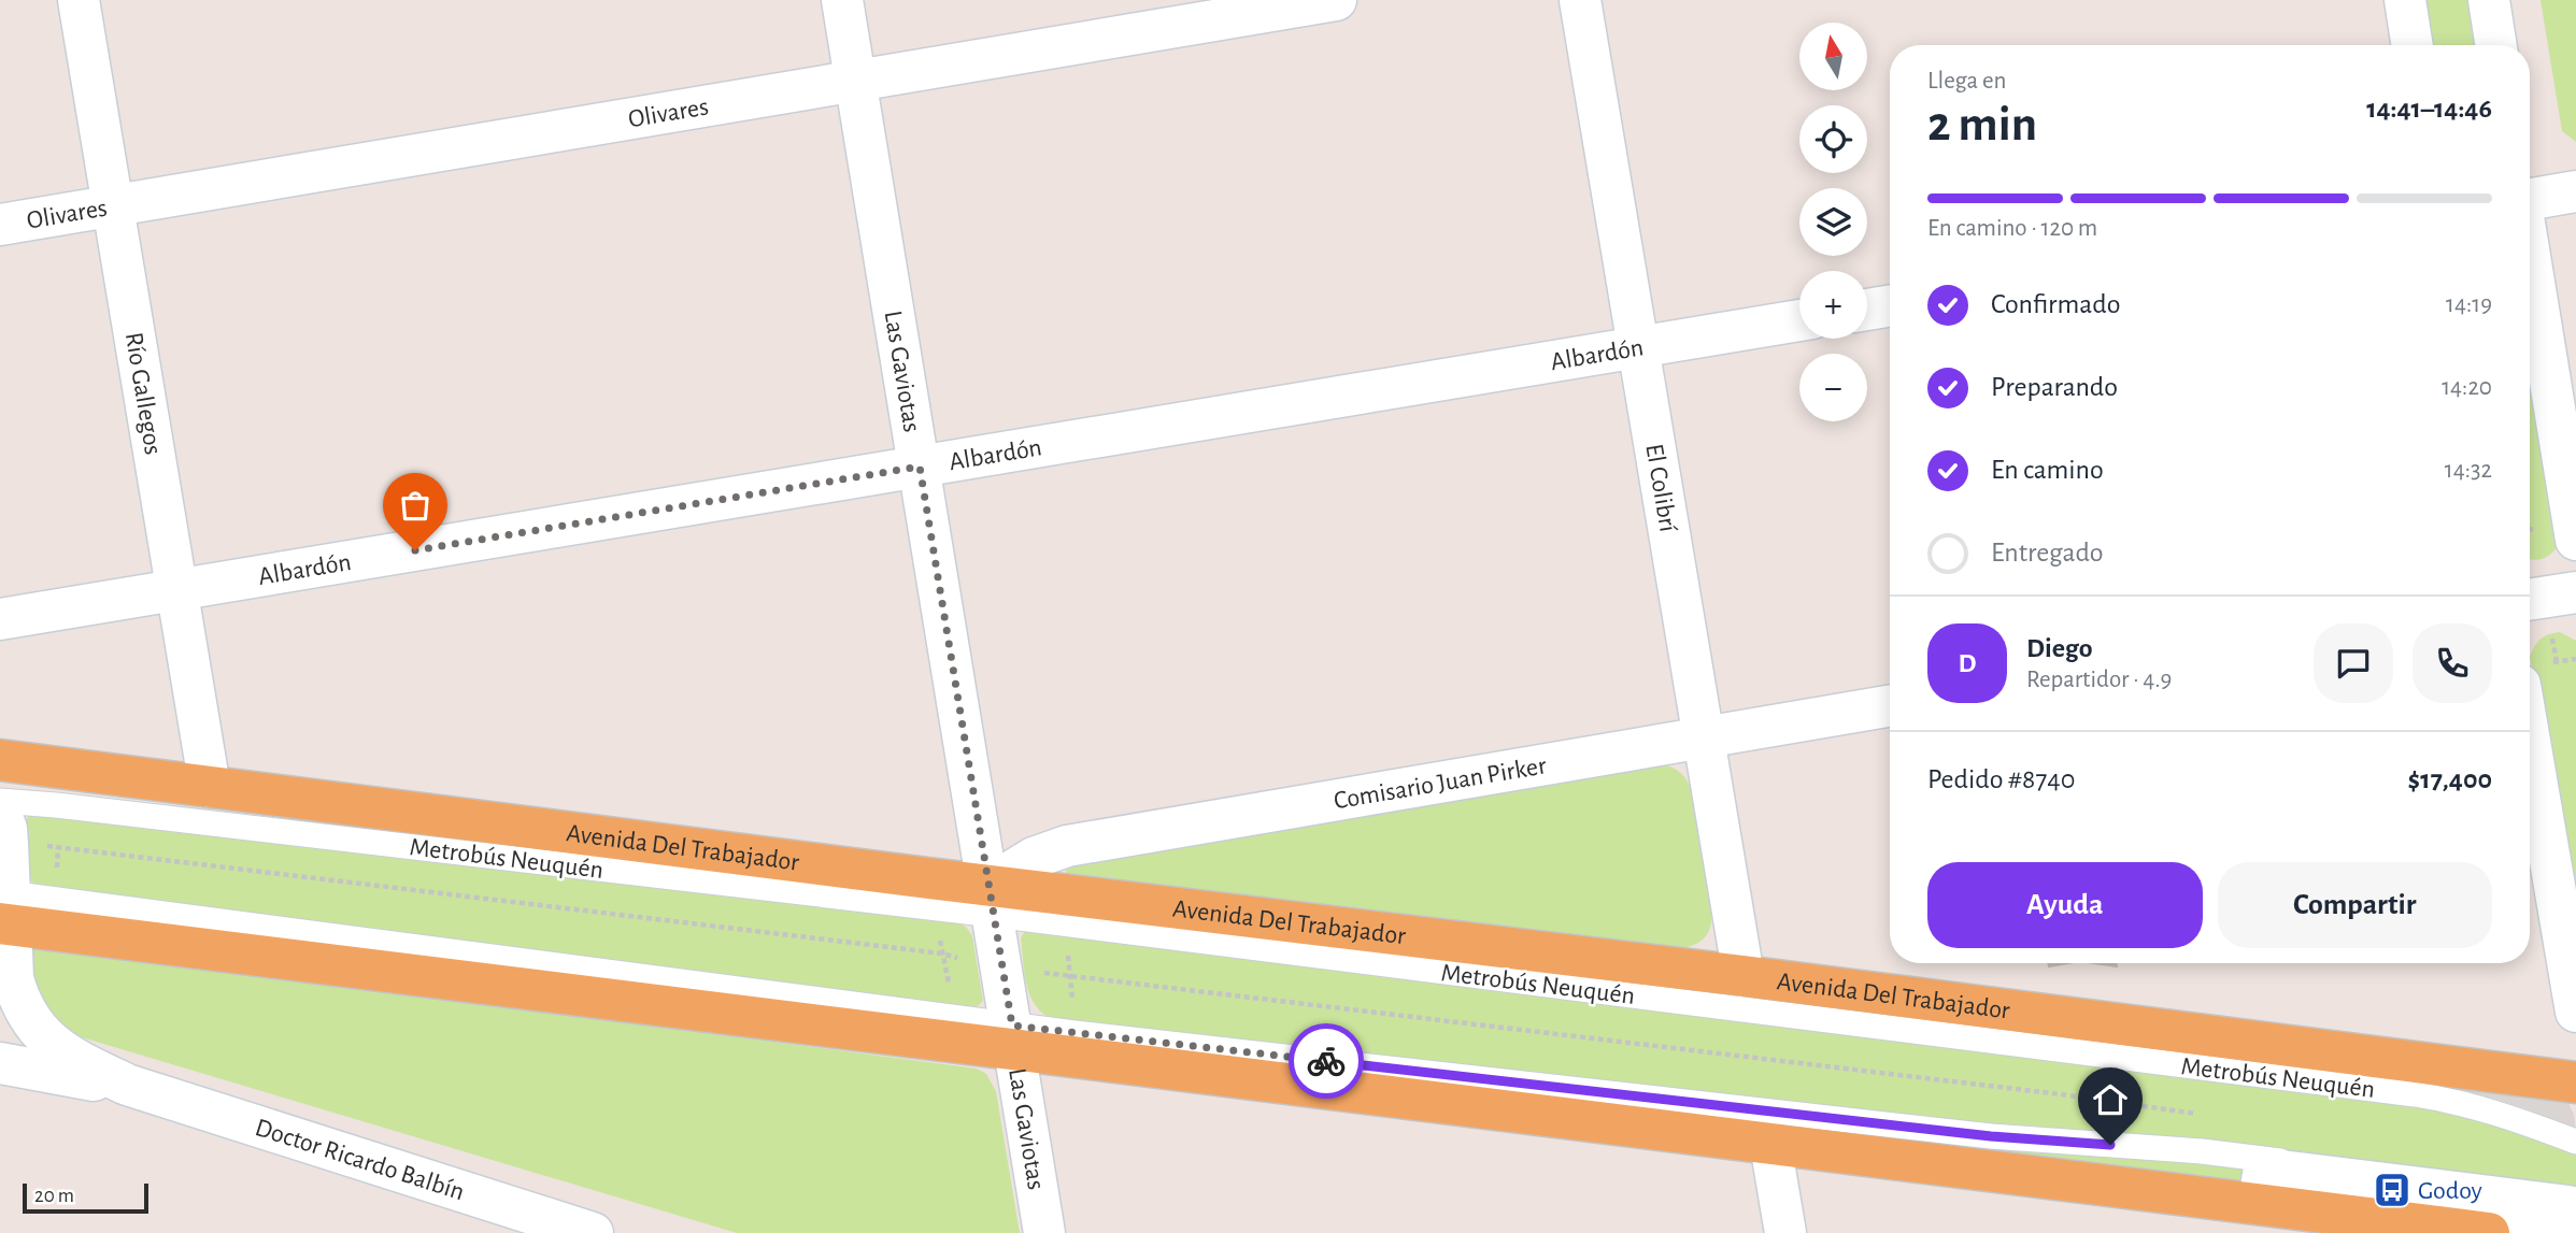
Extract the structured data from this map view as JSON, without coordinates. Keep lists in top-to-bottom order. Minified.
{"streets":{"main road":["Avenida Del Trabajador"],"street":["Olivares","Albardón","Las Gaviotas","Río Gallegos","El Colibrí","Comisario Juan Pirker","Doctor Ricardo Balbín"],"lane":["Metrobús Neuquén"]},"crossings":[["Olivares","Las Gaviotas"],["Olivares","Río Gallegos"],["Albardón","Las Gaviotas"],["Albardón","Río Gallegos"],["Albardón","El Colibrí"],["Las Gaviotas","Comisario Juan Pirker"],["Las Gaviotas","Avenida Del Trabajador"],["Las Gaviotas","Metrobús Neuquén"],["Río Gallegos","Avenida Del Trabajador"],["El Colibrí","Comisario Juan Pirker"],["El Colibrí","Avenida Del Trabajador"],["Comisario Juan Pirker","Avenida Del Trabajador"],["Comisario Juan Pirker","Metrobús Neuquén"],["Avenida Del Trabajador","Metrobús Neuquén"]],"places":{"bus stop":["Godoy"]},"scale_bar":"20 m","north":"top","page":{"map_buttons":["+","−"],"heading":["2 min","Llega en","14:41–14:46"],"panel":["Diego","Repartidor · 4.9","Pedido #8740","$17,400"],"bar":"En camino · 120 m","list":[["Confirmado","14:19"],["Preparando","14:20"],["En camino","14:32"],"Entregado"],"round":"D","buttons":["Ayuda","Compartir"],"scale":"20 m"}}
